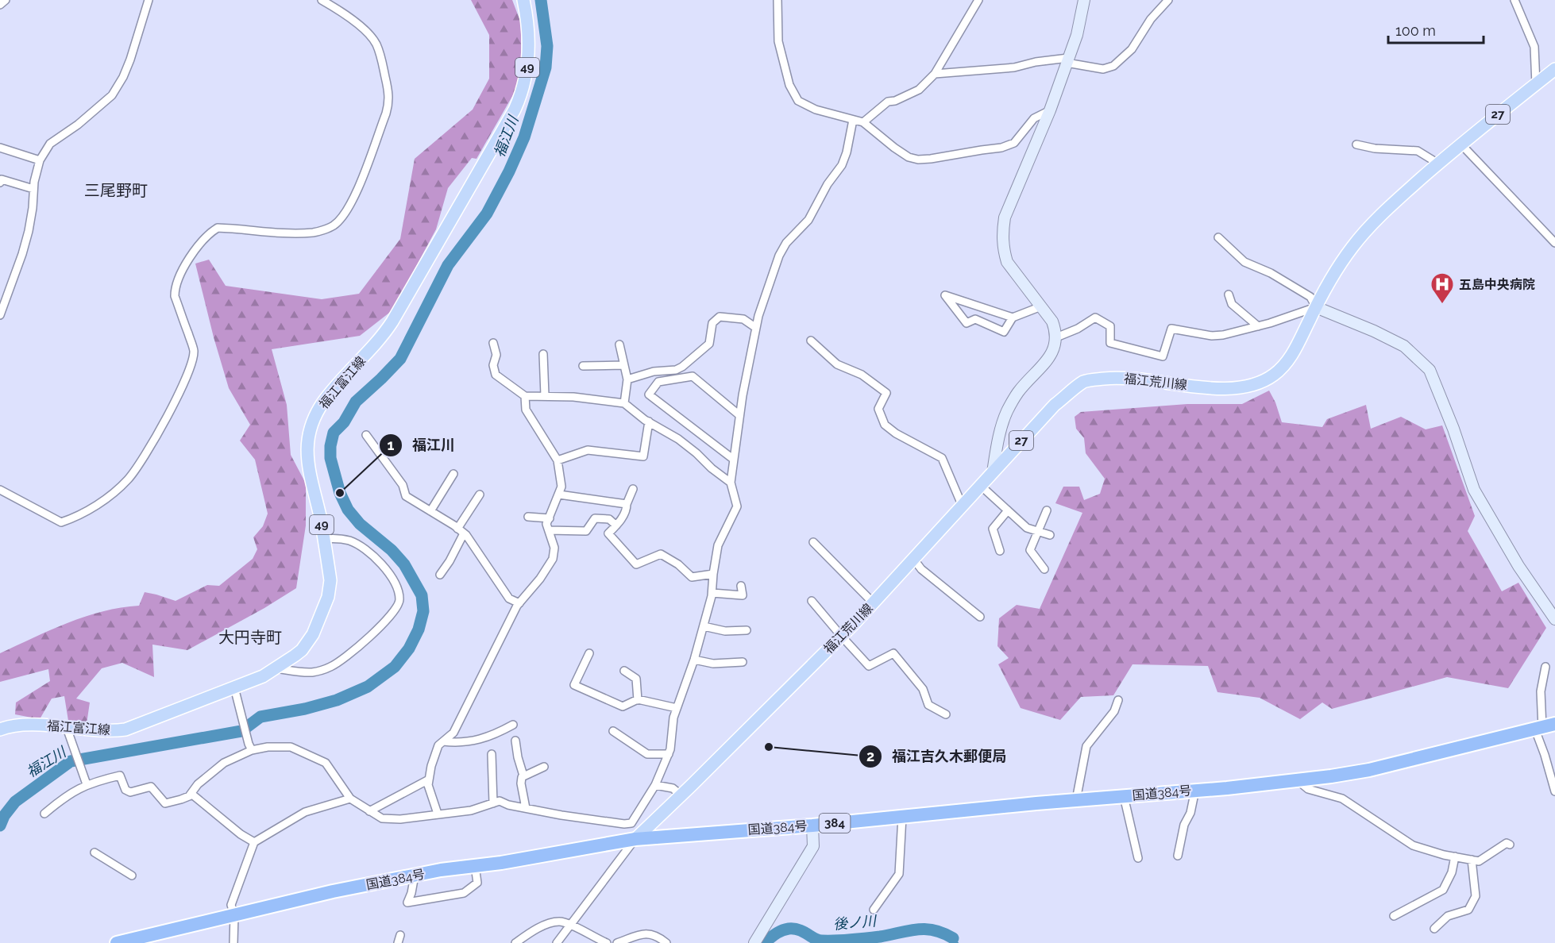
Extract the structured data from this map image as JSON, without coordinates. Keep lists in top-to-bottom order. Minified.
{"streets":{"highway":["国道384号","384"],"main road":["49","27","福江荒川線","福江富江線"]},"crossings":[["福江荒川線","国道384号"]],"districts":["三尾野町","大円寺町"],"water":["福江川","後ノ川"],"places":{"hospital":["五島中央病院"],"other":["福江川","福江吉久木郵便局"]},"scale_bar":"100 m"}
